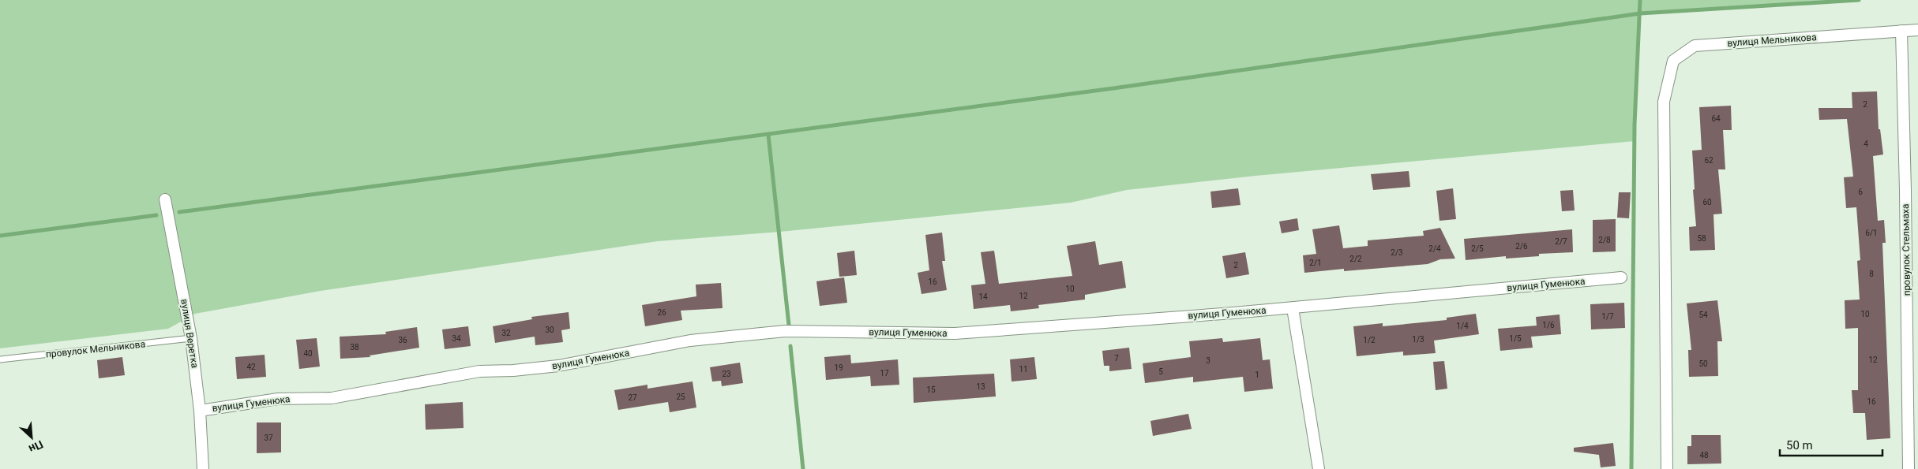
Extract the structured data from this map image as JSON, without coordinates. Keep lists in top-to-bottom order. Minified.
{"streets":{"street":["вулиця Мельникова","провулок Стельмаха","вулиця Гуменюка","вулиця Веретка"],"lane":["провулок Мельникова"]},"crossings":[["вулиця Мельникова","провулок Стельмаха"],["вулиця Гуменюка","вулиця Веретка"],["вулиця Веретка","провулок Мельникова"]],"house_numbers":["2","64","4","62","6","60","6/1","58","2/8","2/7","2/6","2/4","2/5","2/3","2/2","2/1","2","8","16","10","12","14","26","10","54","1/7","1/6","1/4","30","32","34","1/5","1/3","36","1/2","38","40","7","12","3","50","42","19","11","5","17","23","1","13","15","25","27","16","37","48"],"scale_bar":"50 m","north":"bottom right"}
